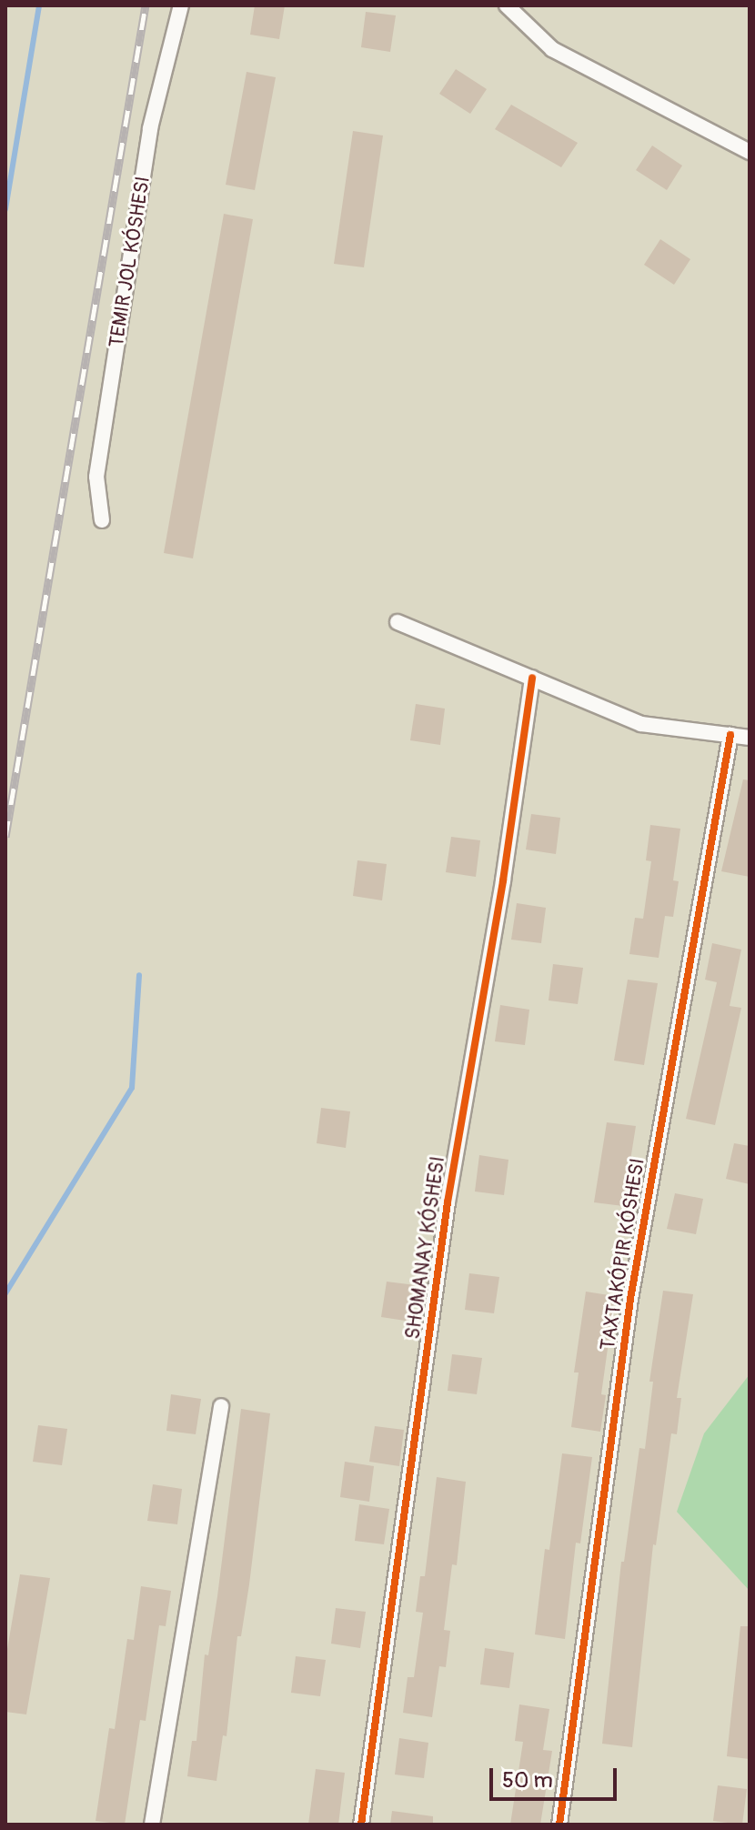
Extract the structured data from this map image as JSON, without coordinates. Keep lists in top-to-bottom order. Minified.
{"streets":{"street":["TEMIR JOL KÓSHESI","SHOMANAY KÓSHESI","TAXTAKÓPIR KÓSHESI"]},"scale_bar":"50 m"}
